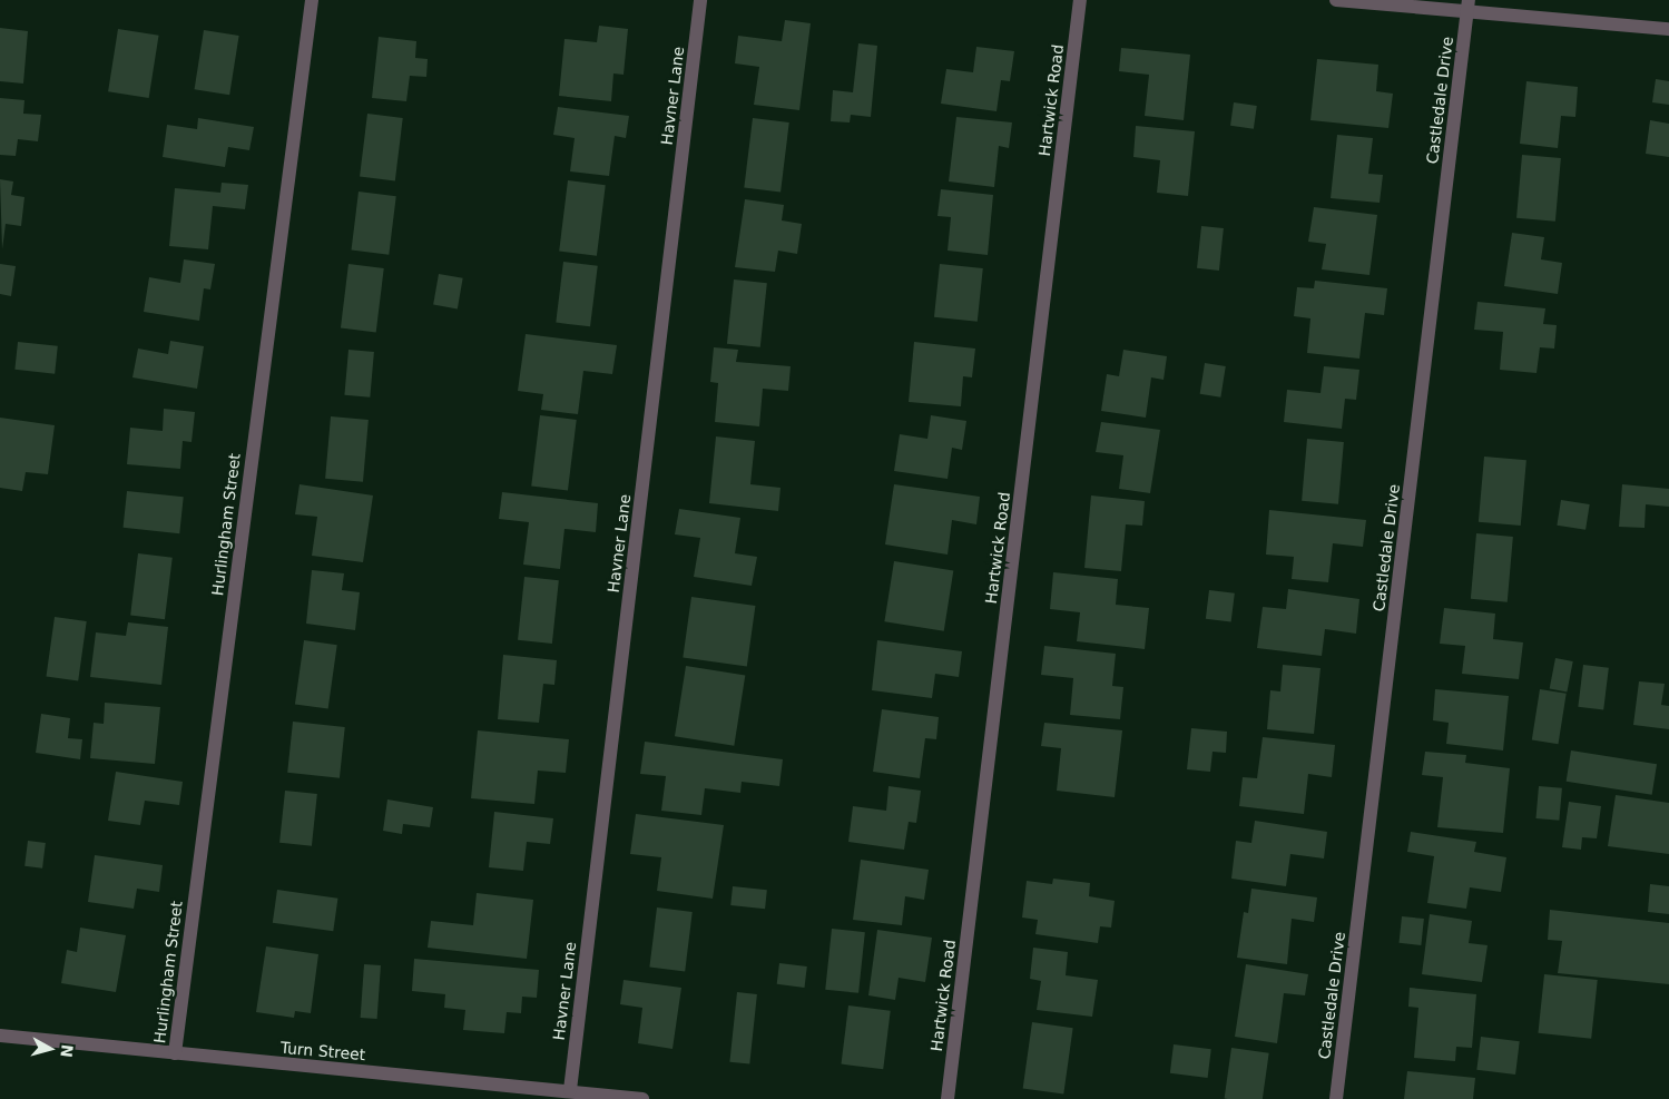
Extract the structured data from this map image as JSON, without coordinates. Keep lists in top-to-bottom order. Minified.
{"streets":{"street":["Havner Lane","Hartwick Road","Castledale Drive","Hurlingham Street","Turn Street"]},"crossings":[["Havner Lane","Turn Street"],["Hurlingham Street","Turn Street"]],"north":"right"}
